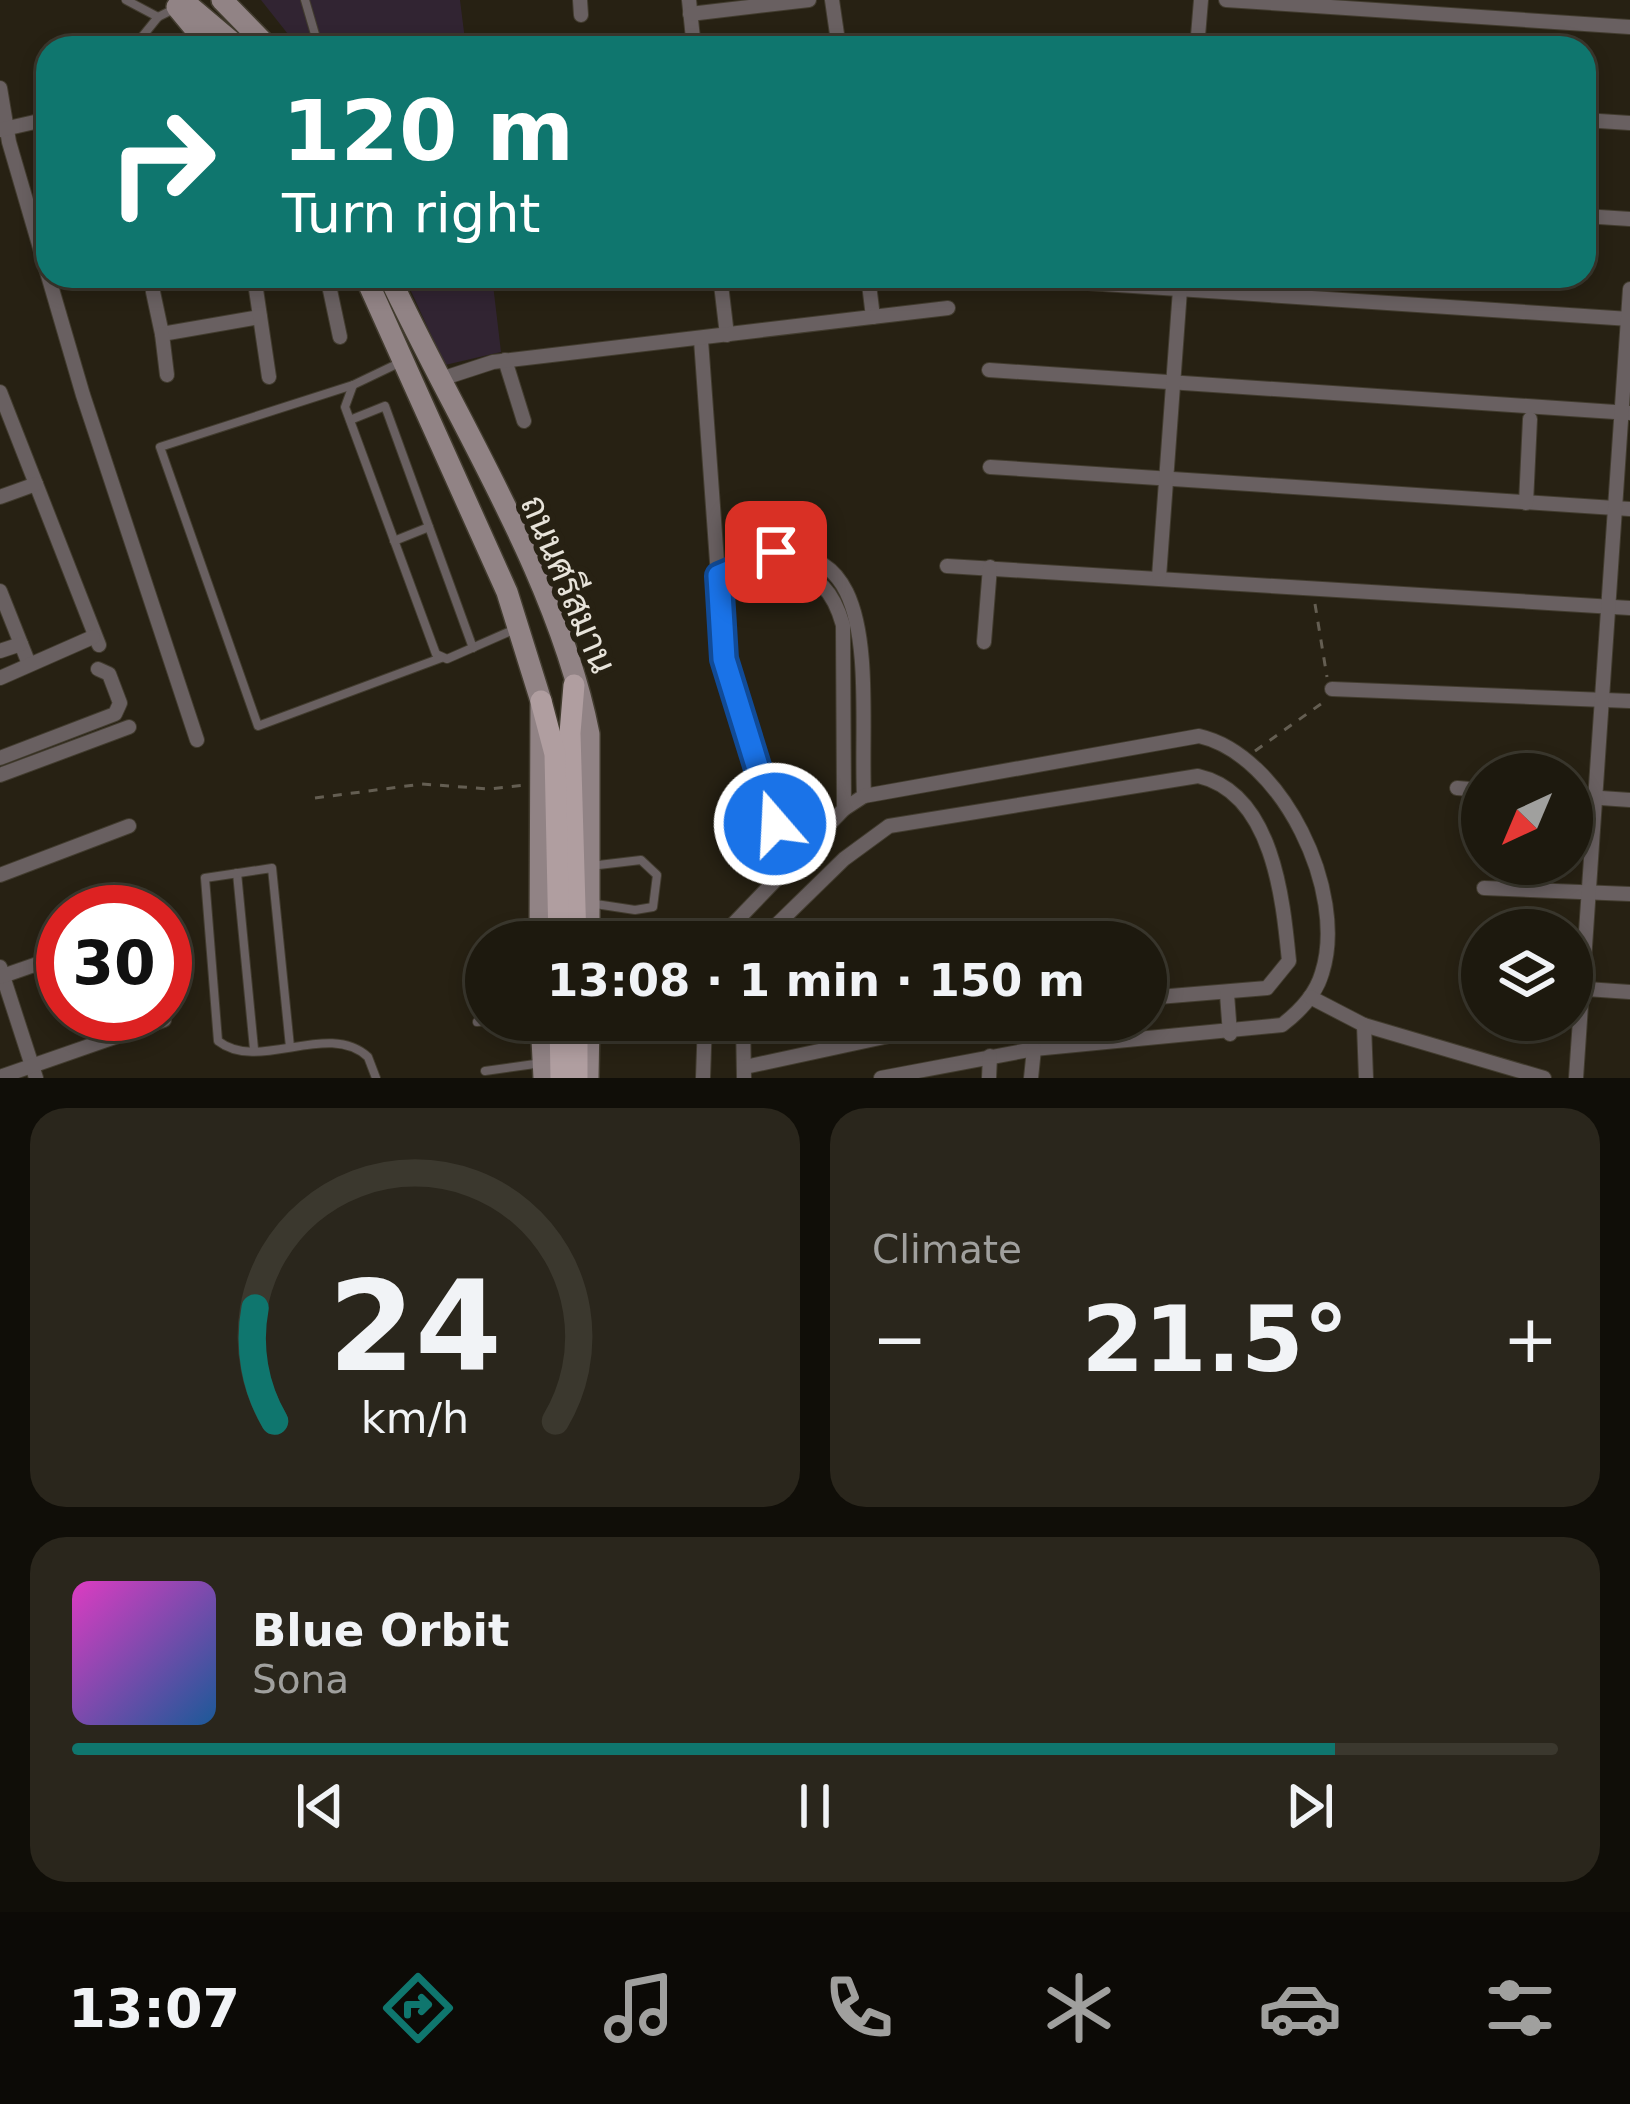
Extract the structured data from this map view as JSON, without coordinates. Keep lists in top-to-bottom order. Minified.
{"streets":{"main road":["ถนนศรีสมาน"]},"north":"bottom left","page":{"turn":["120 m","Turn right"],"limit":"30","trip":"13:08 · 1 min · 150 m","tile":"Climate","heat":["−","21.5°","+"],"song":["Blue Orbit","Sona"],"tabs":"13:07","gauge":["24","km/h"]}}
